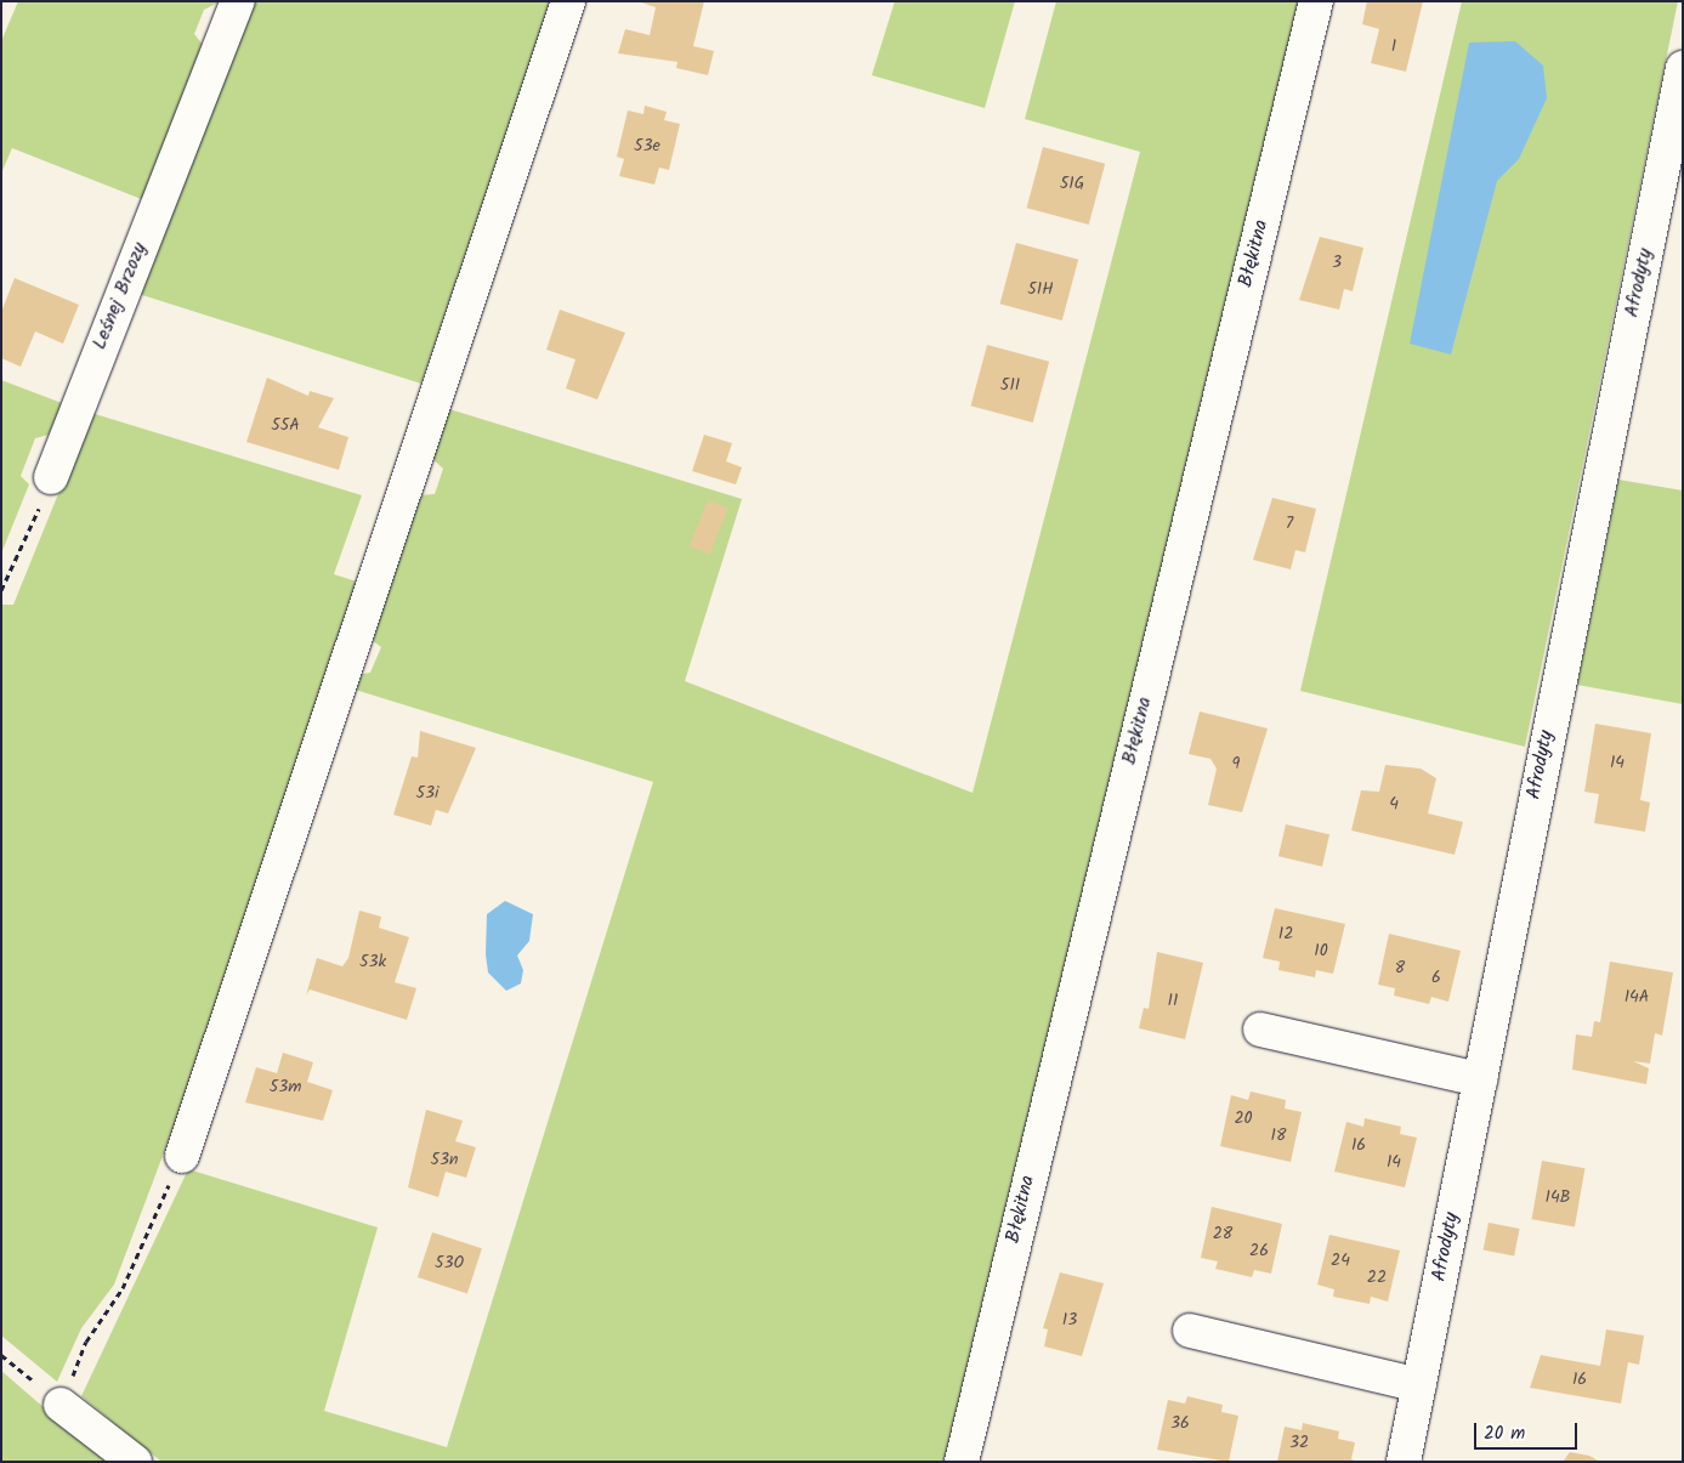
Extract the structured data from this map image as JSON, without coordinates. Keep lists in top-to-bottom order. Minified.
{"streets":{"street":["Błękitna","Afrodyty","Leśnej Brzozy"]},"house_numbers":["1","53e","51G","3","51H","51I","55A","7","14","9","53i","4","12","10","53k","8","6","14A","11","53m","20","18","16","53n","14","14B","28","26","24","53O","22","13","16","36","32"],"scale_bar":"20 m"}
